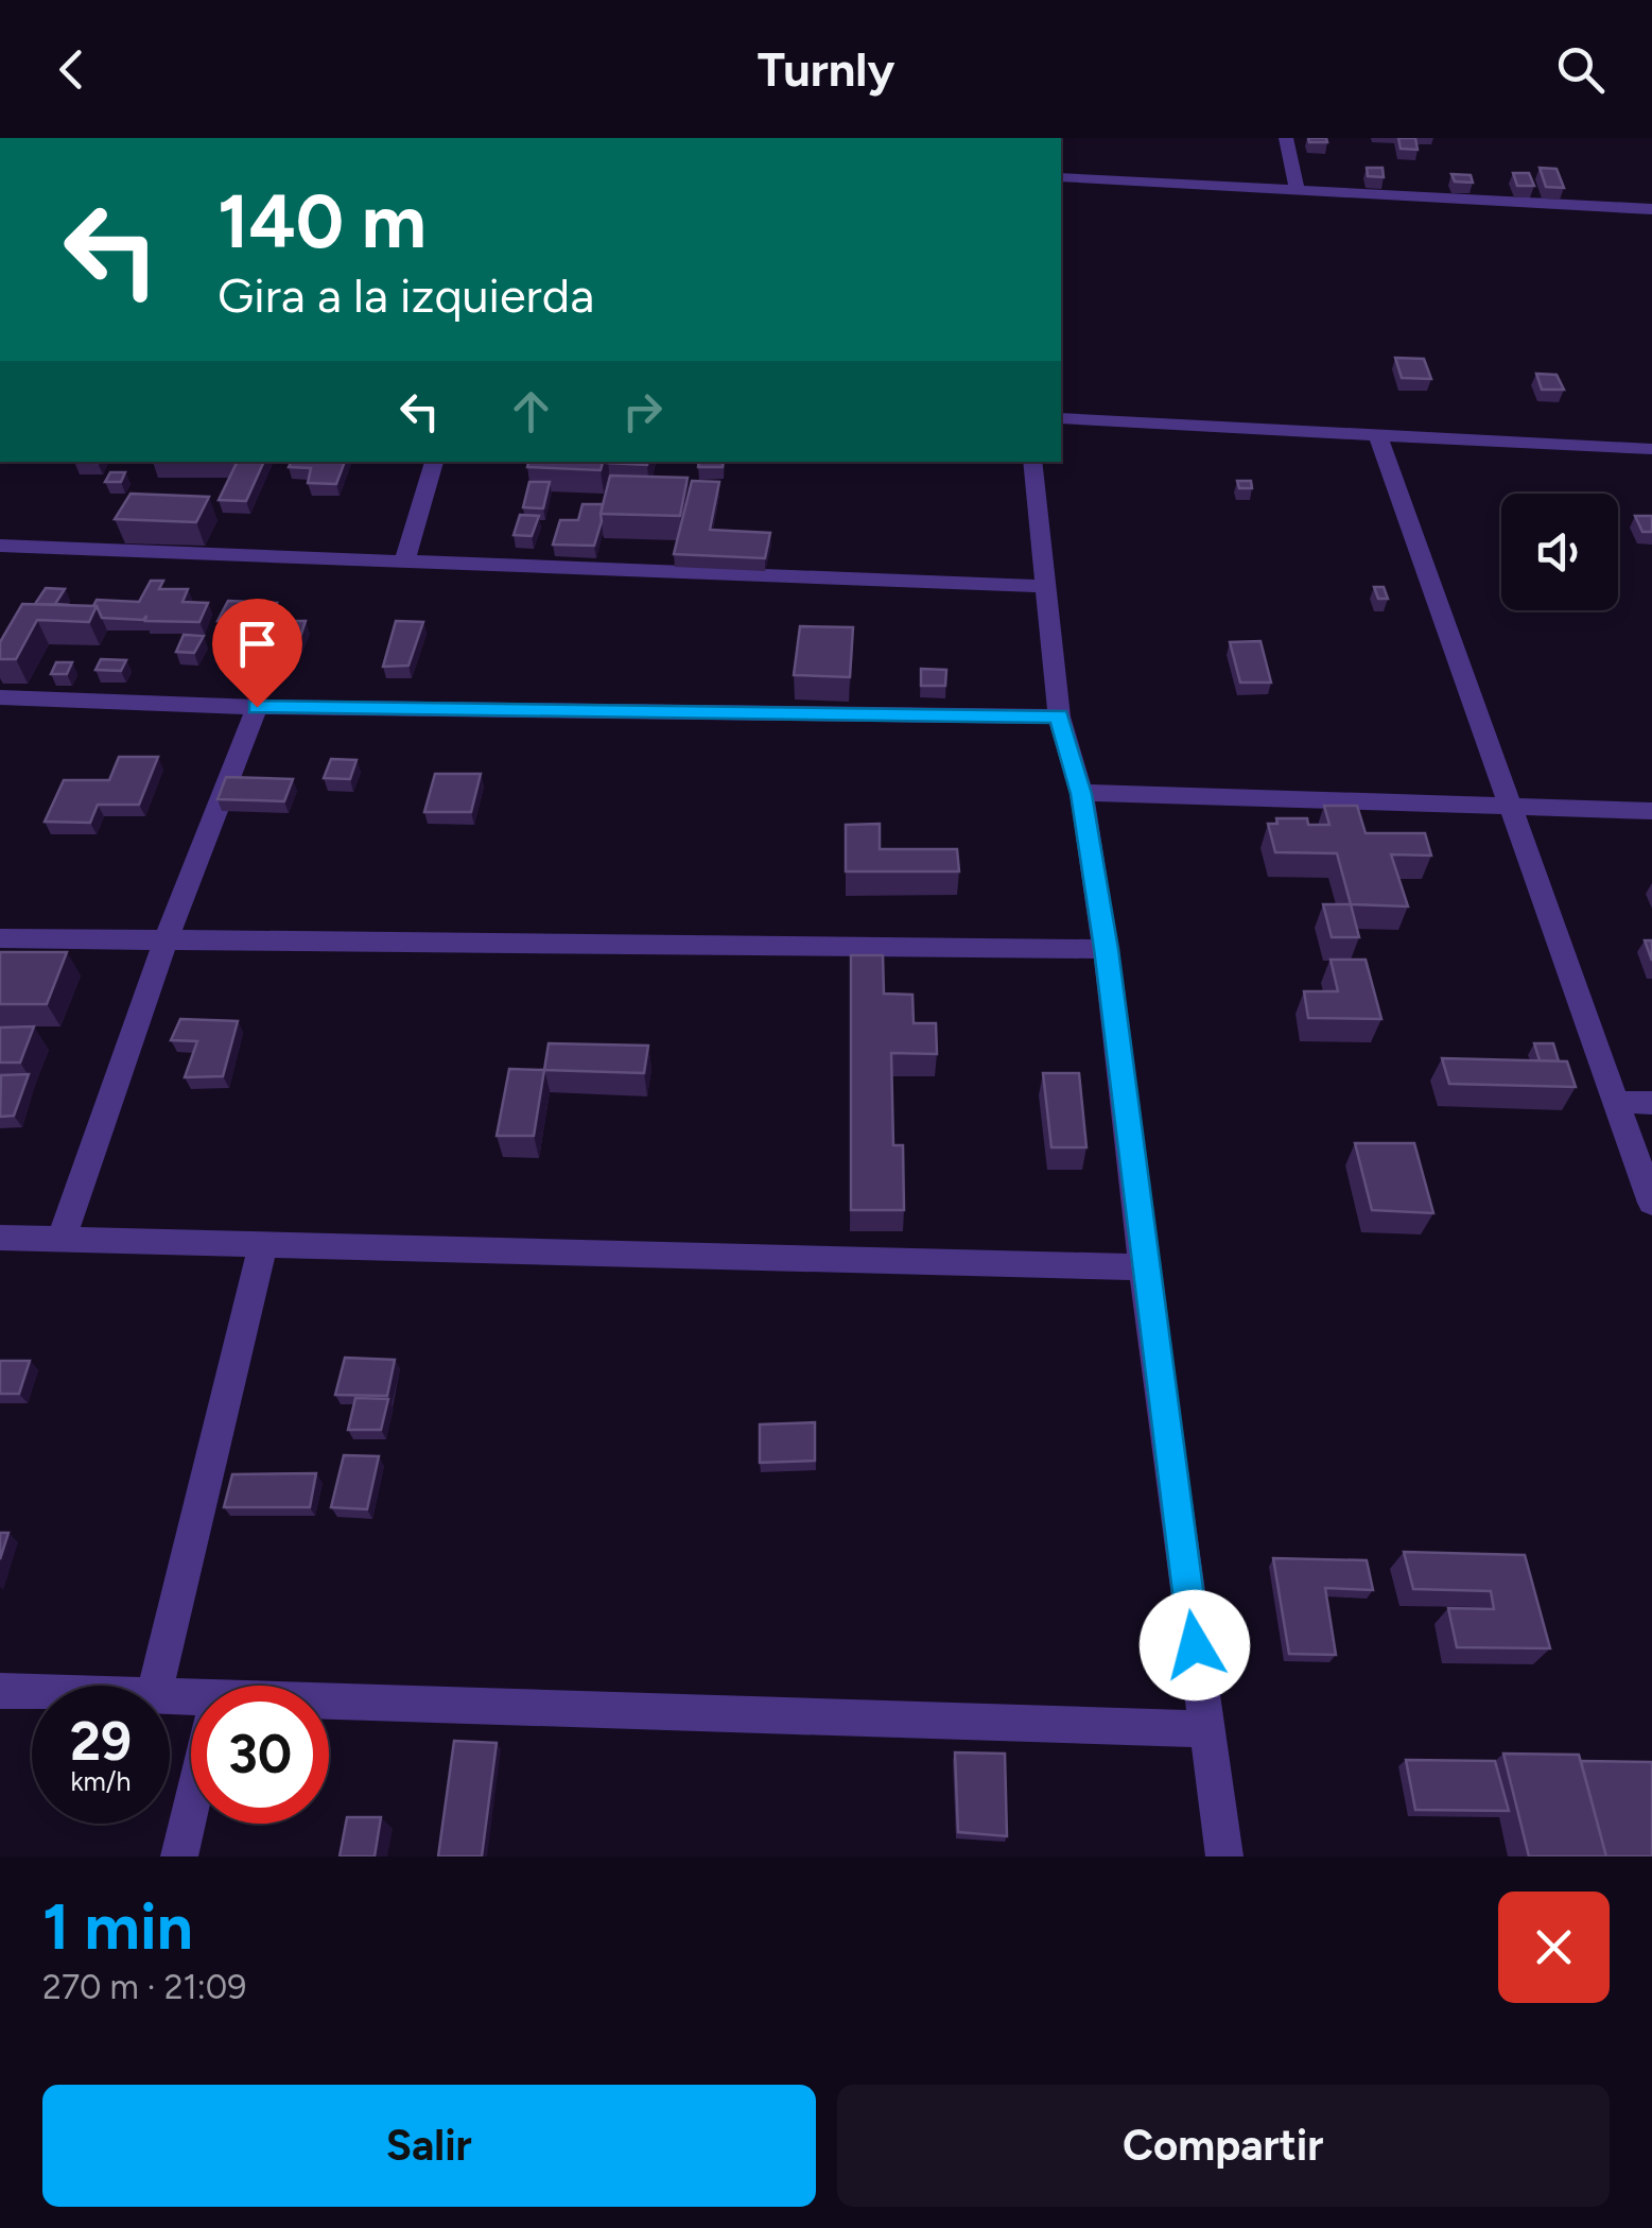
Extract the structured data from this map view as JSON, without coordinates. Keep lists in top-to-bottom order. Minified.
{"page":{"header":"Turnly","turn":["140 m","Gira a la izquierda"],"speed":"29 km/h","limit":"30","heading":["1 min","270 m · 21:09"],"buttons":["Salir","Compartir"]}}
